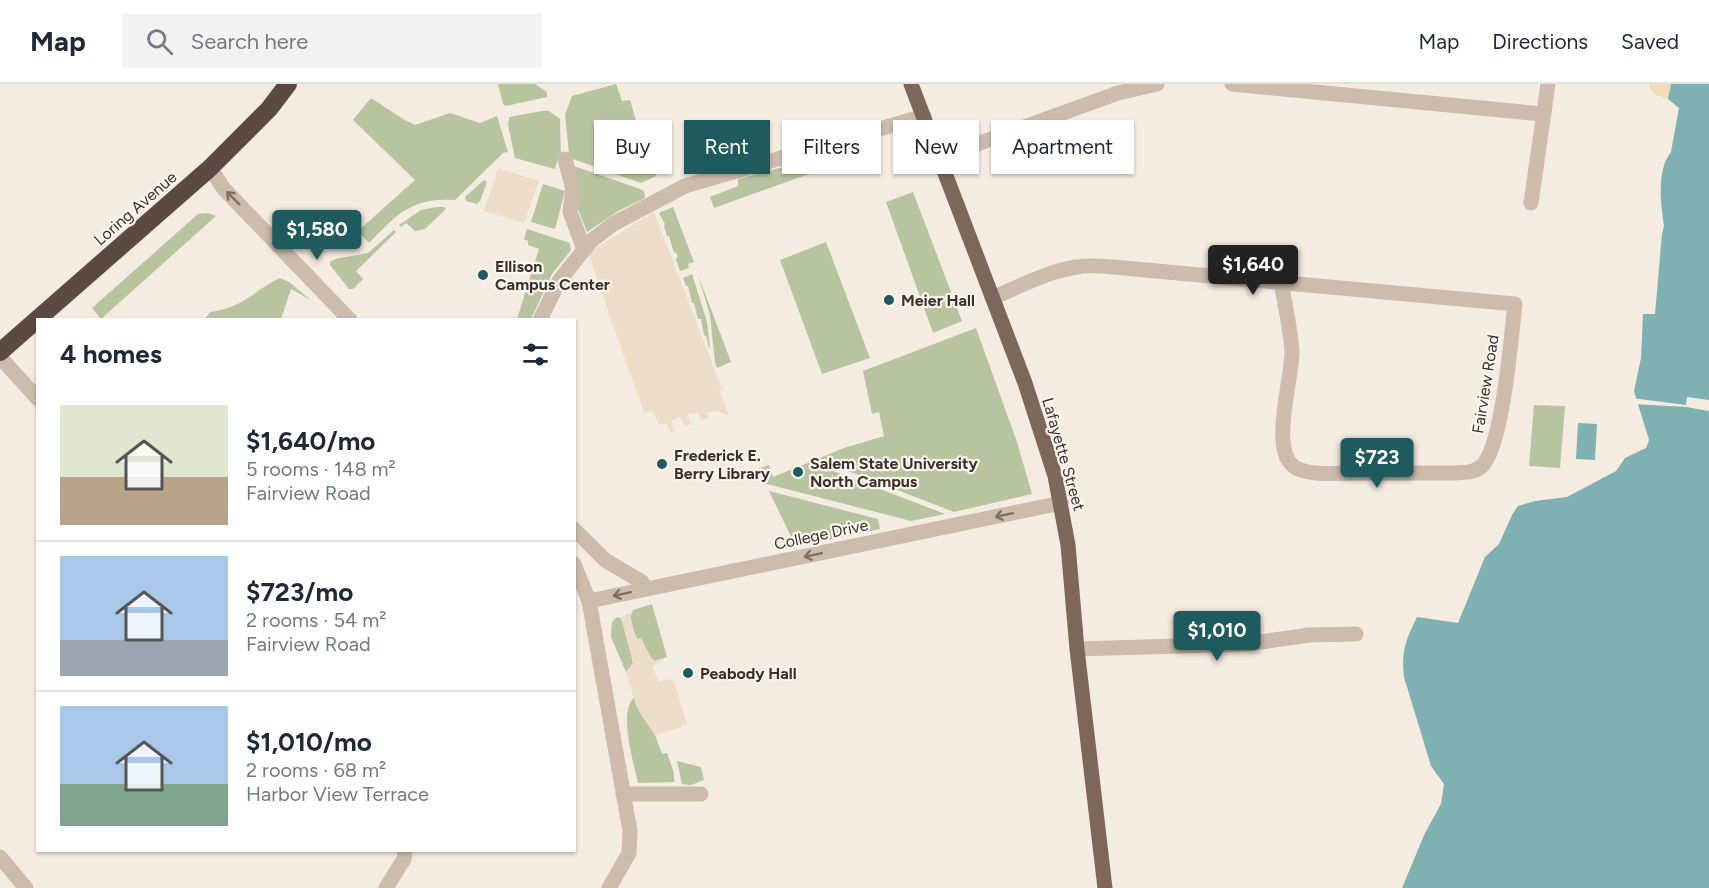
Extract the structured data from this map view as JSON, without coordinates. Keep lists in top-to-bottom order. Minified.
{"streets":{"highway":["Loring Avenue"],"main road":["Lafayette Street"],"street":["Fairview Road","College Drive"]},"crossings":[["Fairview Road","Lafayette Street"],["Lafayette Street","College Drive"]],"one_way":["College Drive"],"places":["Ellison Campus Center","Meier Hall","Frederick E. Berry Library","Salem State University North Campus","Peabody Hall"],"page":{"header":"Map","search":"Search here","nav":["Map","Directions","Saved"],"chip":["Buy","Rent","Filters","New","Apartment"],"price":["$1,580","$1,640","$723","$1,010"],"heading":"4 homes","list":[{"name":"$1,640/mo","note":"5 rooms · 148 m² · Fairview Road"},{"name":"$723/mo","note":"2 rooms · 54 m² · Fairview Road"},{"name":"$1,010/mo","note":"2 rooms · 68 m² · Harbor View Terrace"}]}}
